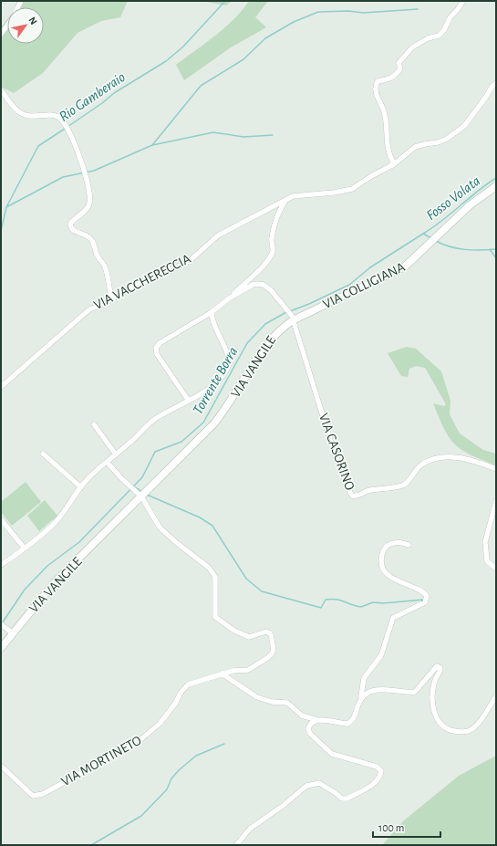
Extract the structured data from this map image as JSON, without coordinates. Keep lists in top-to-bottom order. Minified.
{"streets":{"street":["VIA VACCHERECCIA","VIA COLLIGIANA","VIA VANGILE","VIA CASORINO","VIA MORTINETO"]},"crossings":[["VIA COLLIGIANA","VIA VANGILE"],["VIA COLLIGIANA","VIA CASORINO"],["VIA VANGILE","VIA CASORINO"],["VIA VANGILE","VIA MORTINETO"]],"water":["Rio Gamberaio","Fosso Volata","Torrente Borra"],"scale_bar":"100 m","north":"top right"}
